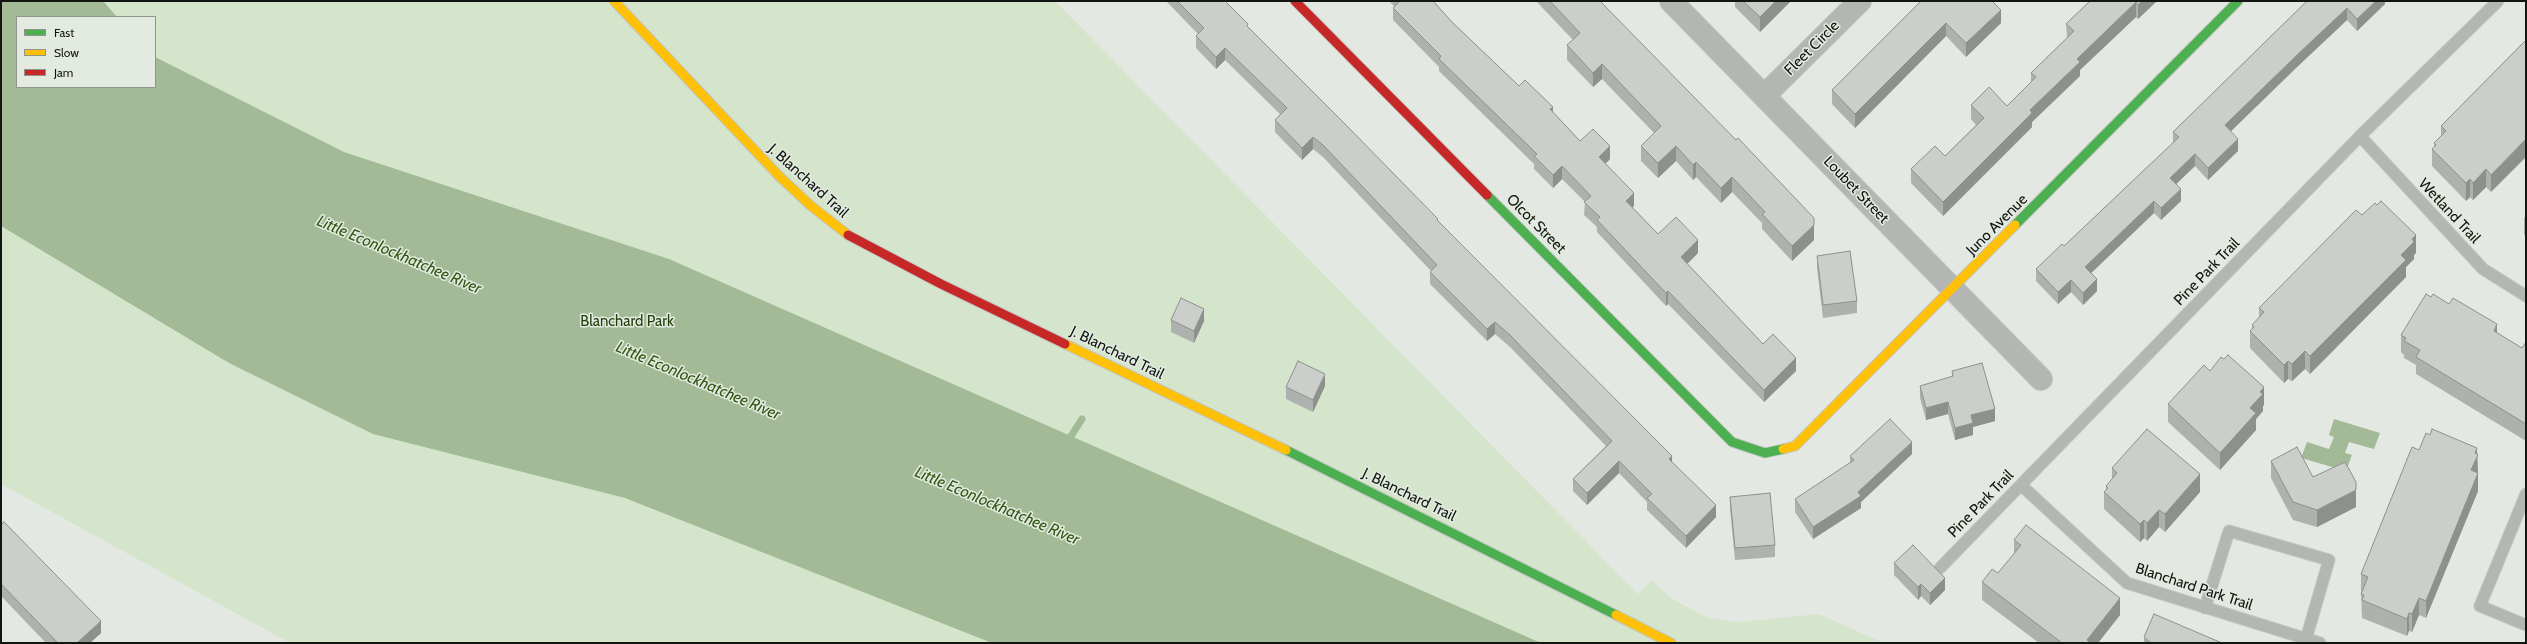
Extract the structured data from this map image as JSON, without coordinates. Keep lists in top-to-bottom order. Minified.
{"streets":{"street":["Fleet Circle","J. Blanchard Trail","Loubet Street","Olcot Street","Juno Avenue"],"lane":["Wetland Trail","Pine Park Trail","Blanchard Park Trail"]},"crossings":[["Fleet Circle","Loubet Street"],["Loubet Street","Juno Avenue"],["Wetland Trail","Pine Park Trail"],["Olcot Street","Juno Avenue"],["Pine Park Trail","Blanchard Park Trail"]],"water":["Little Econlockhatchee River"],"parks":["Blanchard Park"],"legend":["Fast","Slow","Jam"]}
